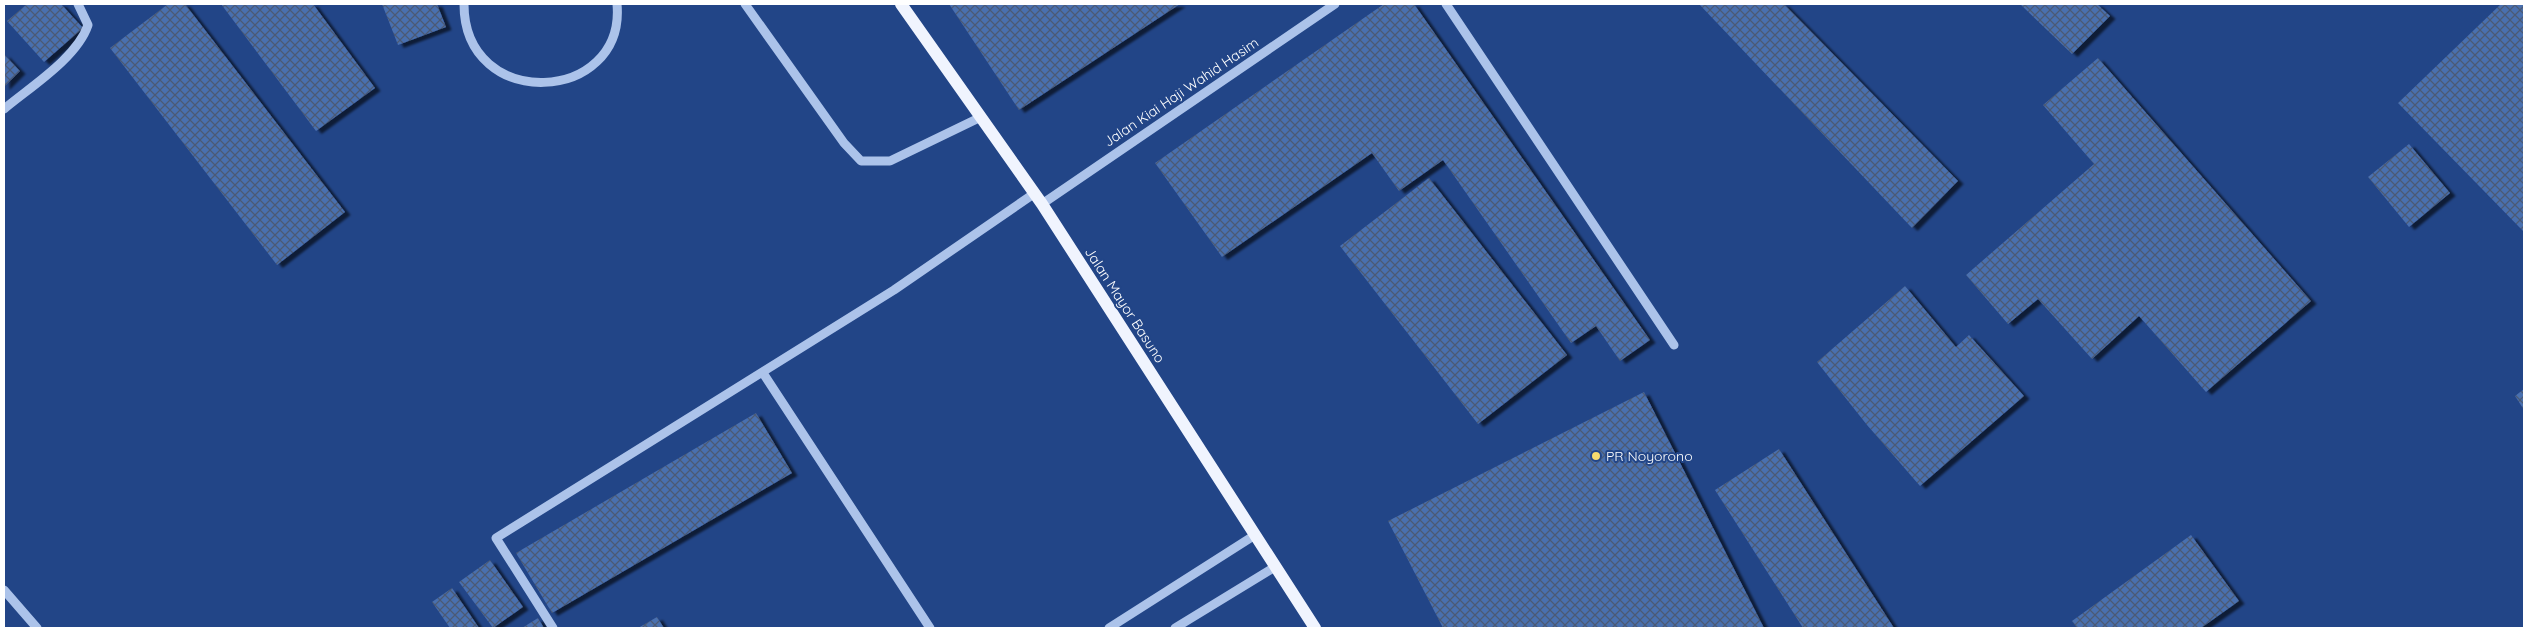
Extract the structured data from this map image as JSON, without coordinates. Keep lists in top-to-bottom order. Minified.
{"streets":{"main road":["Jalan Mayor Basuno"],"street":["Jalan Kiai Haji Wahid Hasim"]},"crossings":[["Jalan Kiai Haji Wahid Hasim","Jalan Mayor Basuno"]],"places":["PR Noyorono"]}
